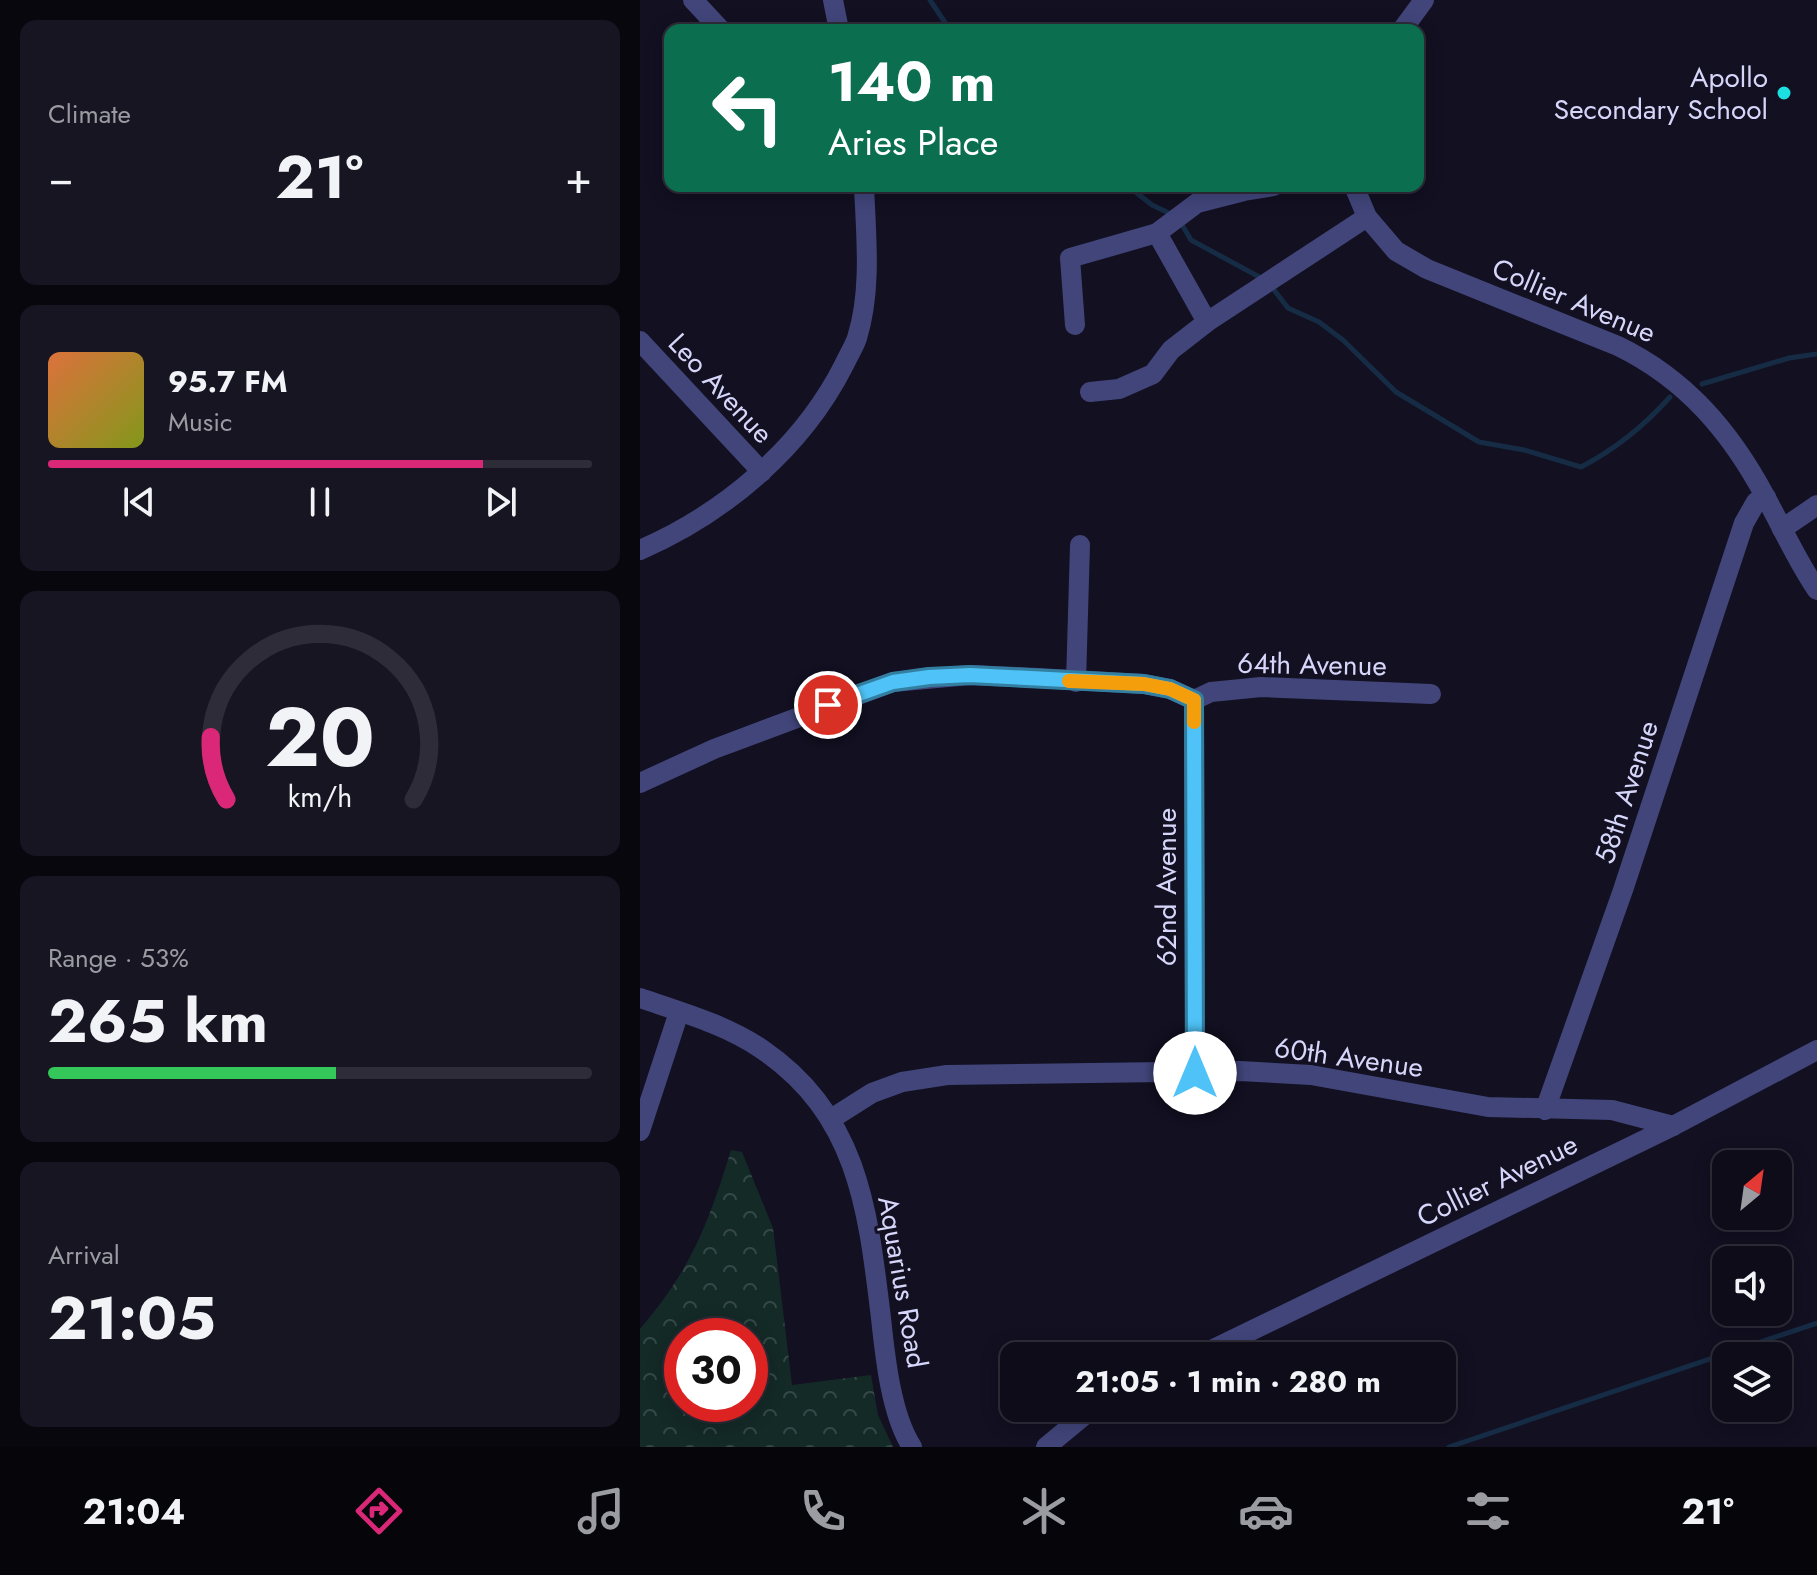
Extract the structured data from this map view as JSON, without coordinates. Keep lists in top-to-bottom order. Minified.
{"streets":{"street":["Collier Avenue","Leo Avenue","64th Avenue","58th Avenue","62nd Avenue","60th Avenue","Aquarius Road"]},"crossings":[["Collier Avenue","58th Avenue"],["Collier Avenue","60th Avenue"],["64th Avenue","62nd Avenue"],["58th Avenue","60th Avenue"],["62nd Avenue","60th Avenue"],["60th Avenue","Aquarius Road"]],"places":["Apollo Secondary School"],"north":"top right","page":{"tile":["Climate",["Range · 53%","265 km"],["Arrival","21:05"]],"turn":["140 m","Aries Place"],"heat":["−","21°","+"],"song":["95.7 FM","Music"],"limit":"30","trip":"21:05 · 1 min · 280 m","tabs":["21:04","21°"],"gauge":["20","km/h"]}}
